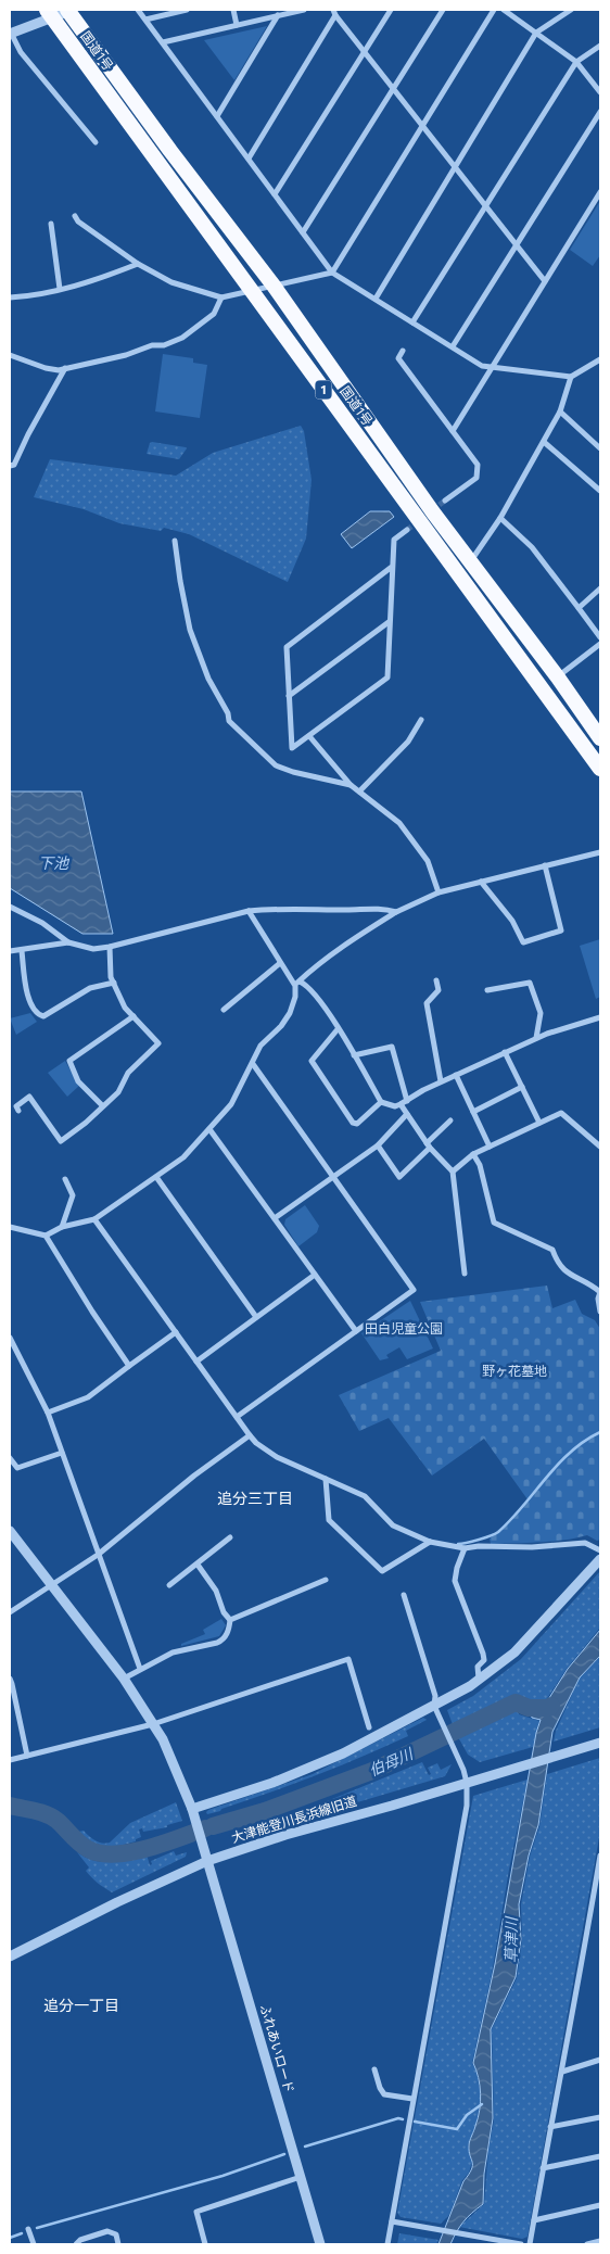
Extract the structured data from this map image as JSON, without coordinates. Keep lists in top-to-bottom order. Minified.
{"streets":{"highway":["国道1号","1"],"street":["大津能登川長浜線旧道","ふれあいロード"]},"crossings":[["大津能登川長浜線旧道","ふれあいロード"]],"districts":["追分三丁目","追分一丁目"],"water":["下池","伯母川","草津川"],"parks":["田白児童公園","野ヶ花墓地"]}
